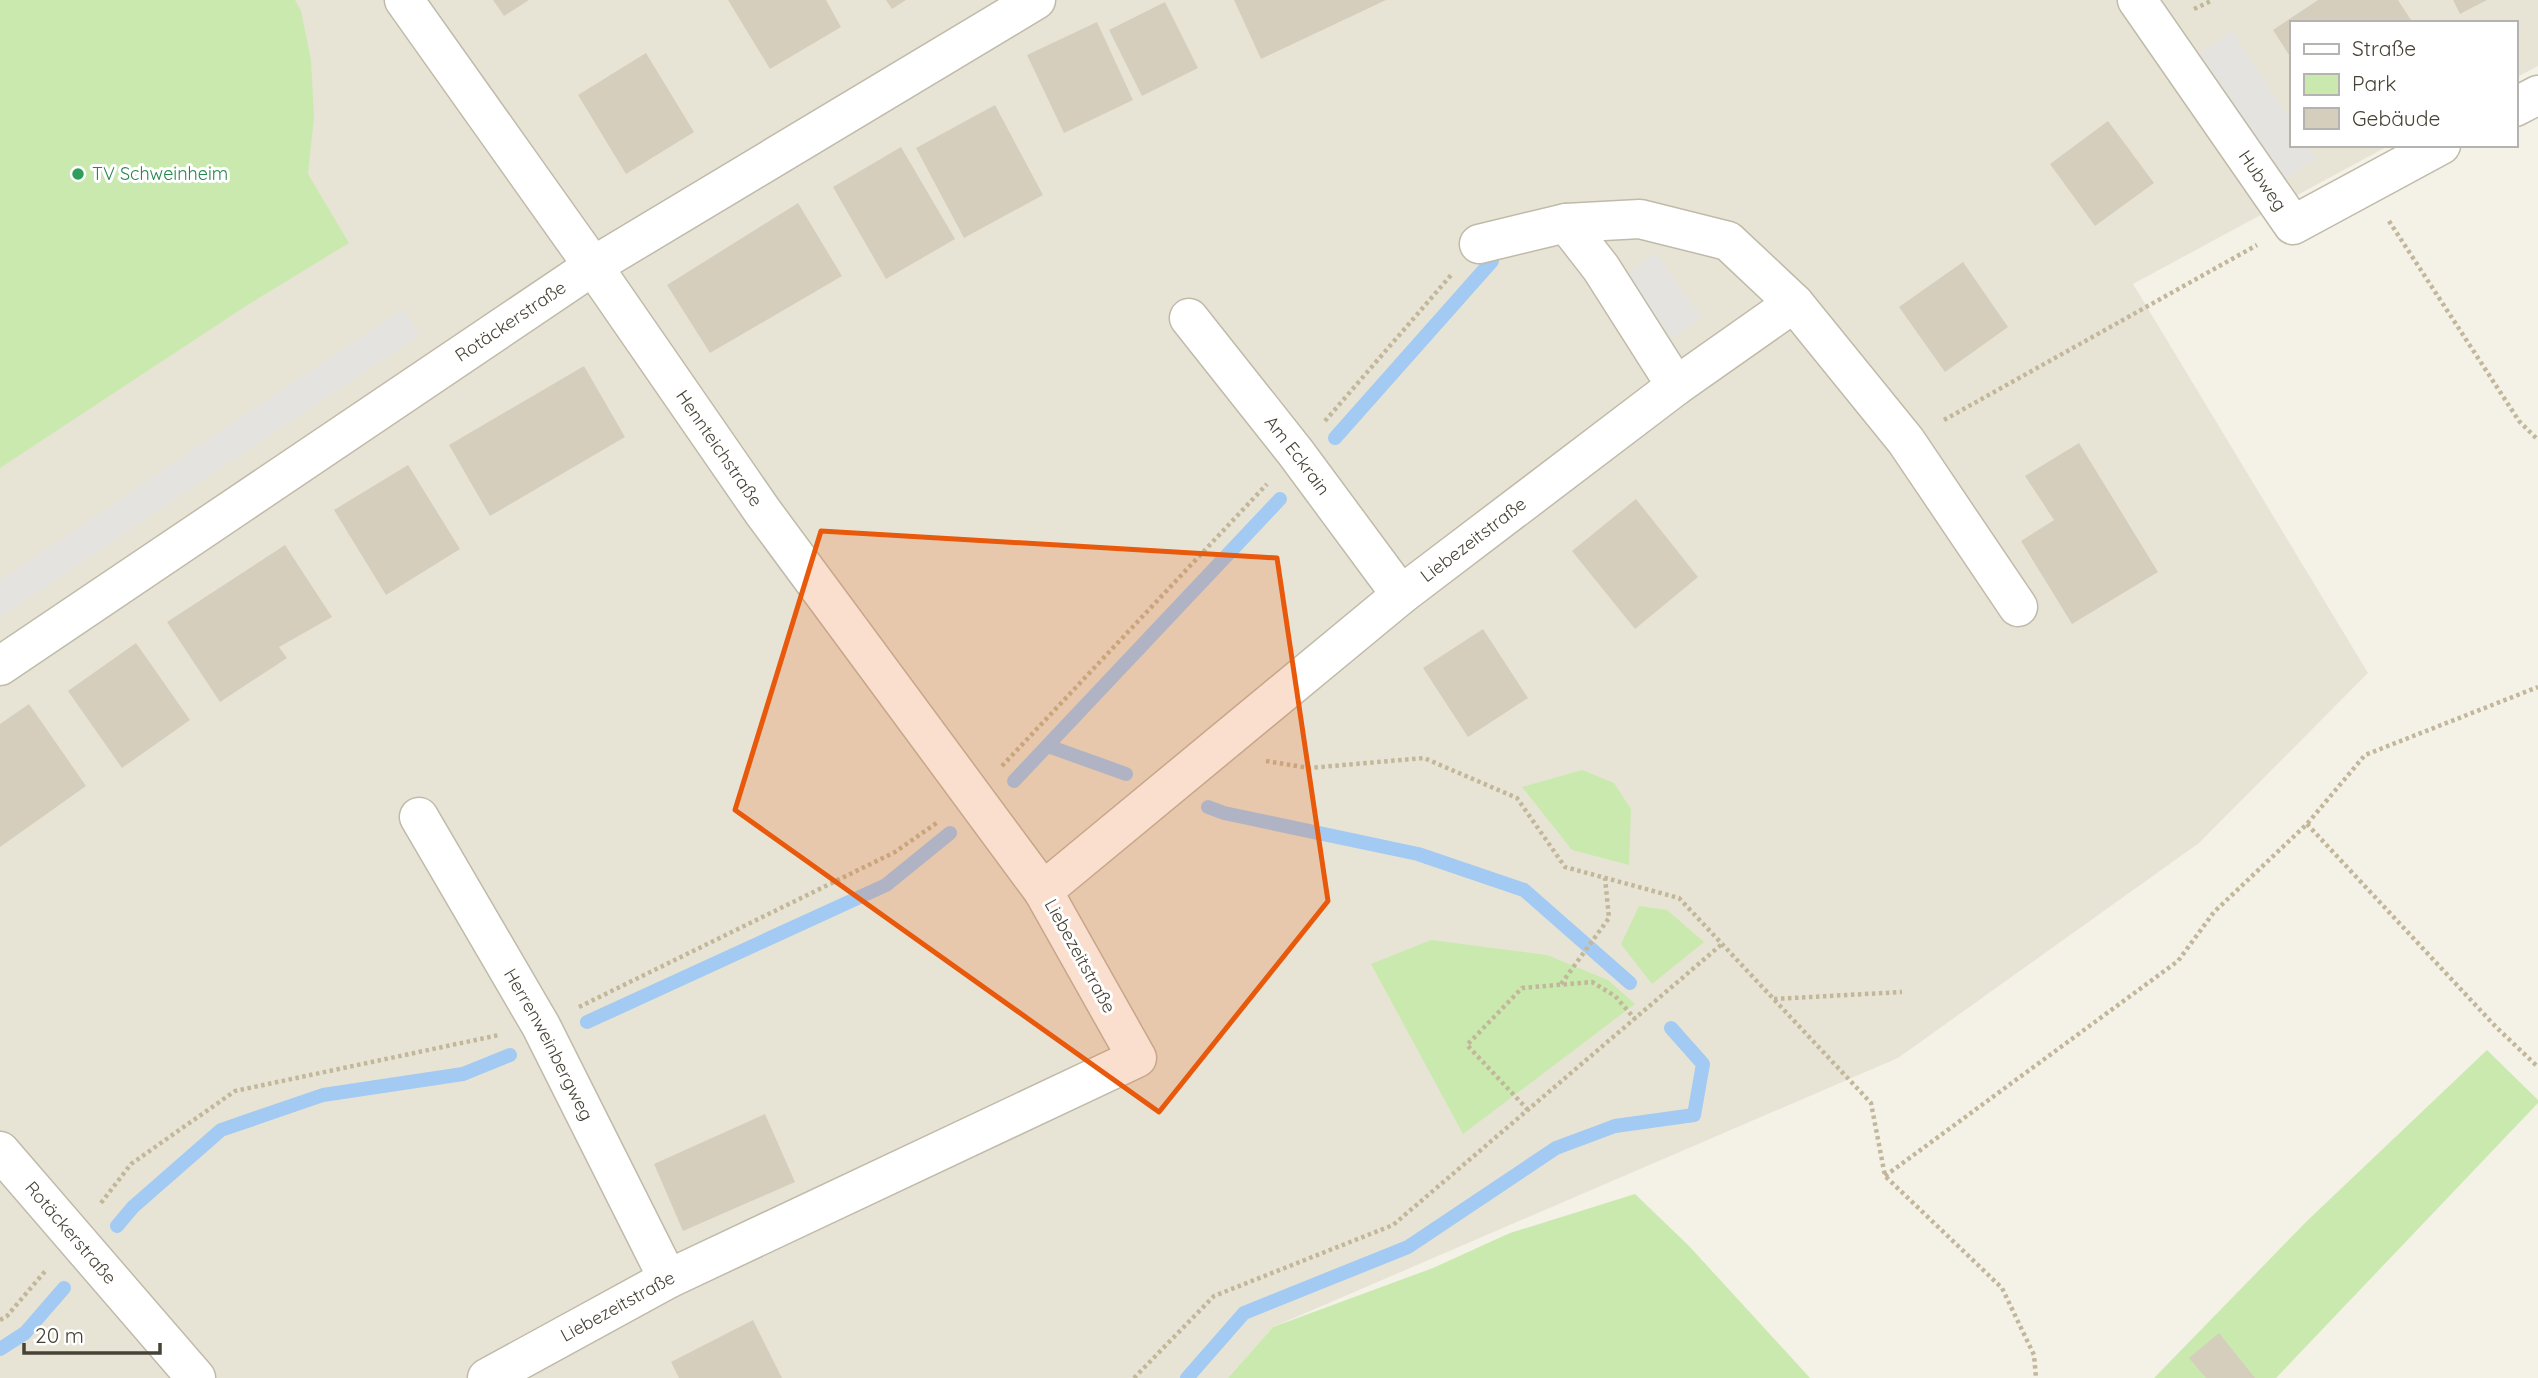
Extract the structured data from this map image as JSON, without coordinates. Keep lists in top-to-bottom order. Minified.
{"streets":{"street":["Hubweg","Rotäckerstraße","Hennteichstraße","Am Eckrain","Liebezeitstraße","Herrenweinbergweg"]},"crossings":[["Rotäckerstraße","Hennteichstraße"],["Hennteichstraße","Liebezeitstraße"],["Am Eckrain","Liebezeitstraße"],["Liebezeitstraße","Herrenweinbergweg"]],"places":["TV Schweinheim"],"legend":["Straße","Park","Gebäude"],"scale_bar":"20 m"}
